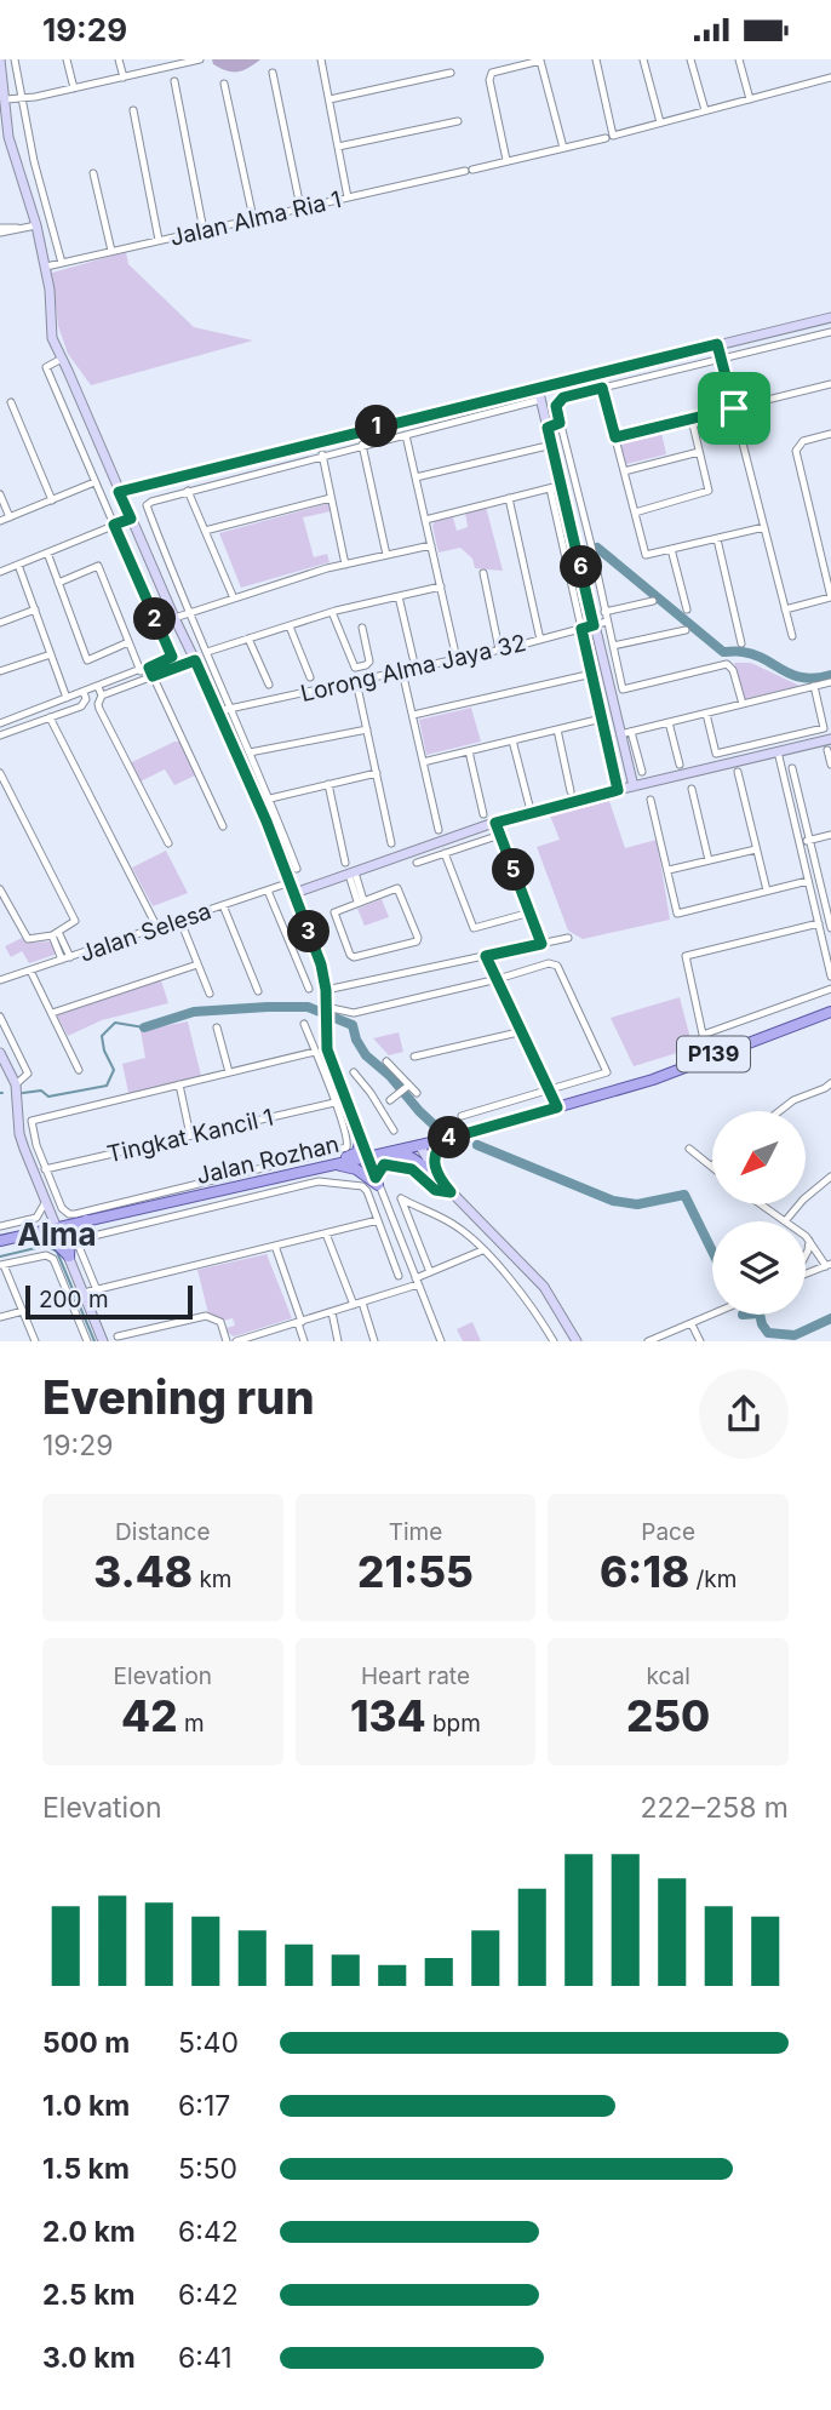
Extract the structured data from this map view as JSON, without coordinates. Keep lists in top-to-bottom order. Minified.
{"streets":{"main road":["P139","Jalan Rozhan"],"street":["Jalan Alma Ria 1","Lorong Alma Jaya 32","Jalan Selesa","Tingkat Kancil 1"]},"crossings":[["Tingkat Kancil 1","Jalan Rozhan"]],"districts":["Alma"],"scale_bar":"200 m","north":"bottom left","page":{"status":"19:29","pins":["1","6","2","5","3","4"],"scale":"200 m","heading":["Evening run","19:29"],"stats":[["Distance","3.48 km"],["Time","21:55"],["Pace","6:18 /km"],["Elevation","42 m"],["Heart rate","134 bpm"],["kcal","250"]],"chart":["Elevation","222–258 m"],"list":[{"name":"500 m","note":"5:40"},{"name":"1.0 km","note":"6:17"},{"name":"1.5 km","note":"5:50"},{"name":"2.0 km","note":"6:42"},{"name":"2.5 km","note":"6:42"},{"name":"3.0 km","note":"6:41"}]}}
